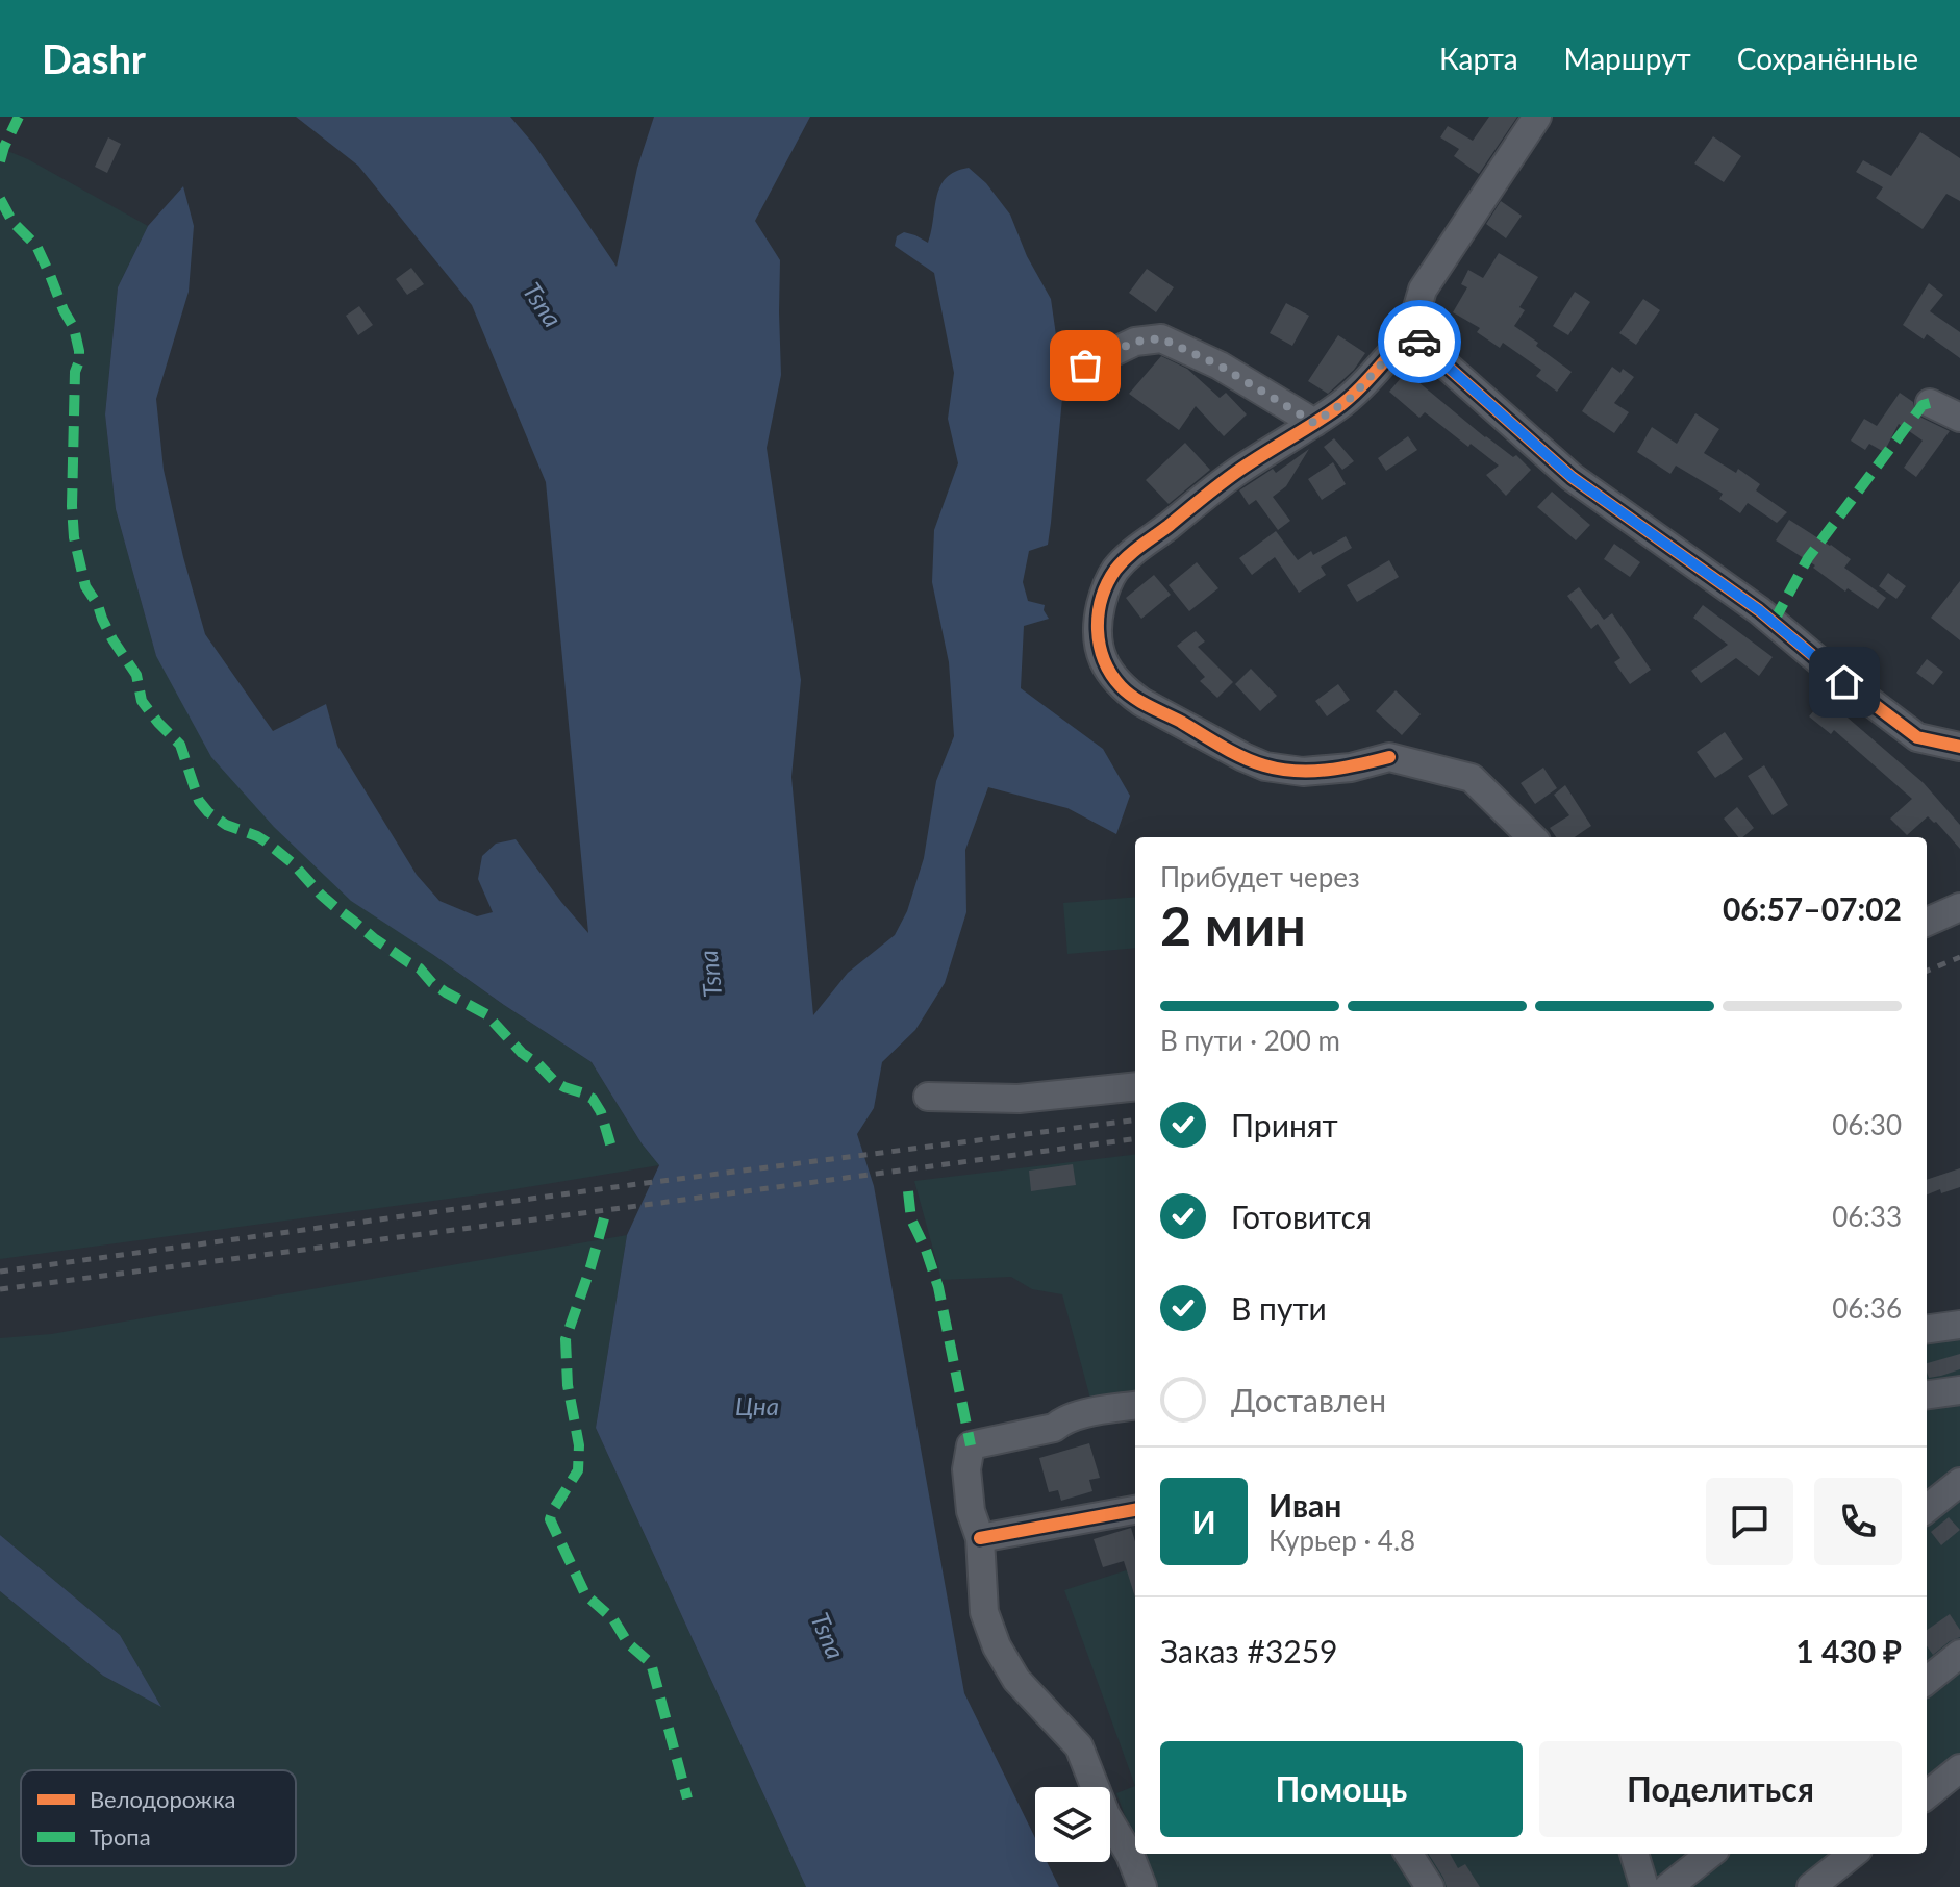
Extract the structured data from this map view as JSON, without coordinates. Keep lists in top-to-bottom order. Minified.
{"water":["Tsna","Цна"],"legend":["Велодорожка","Тропа"],"page":{"header":"Dashr","nav":["Карта","Маршрут","Сохранённые"],"heading":["2 мин","Прибудет через","06:57–07:02"],"panel":["Иван","Курьер · 4.8","Заказ #3259","1 430 ₽"],"bar":"В пути · 200 m","list":[["Принят","06:30"],["Готовится","06:33"],["В пути","06:36"],"Доставлен"],"round":"И","buttons":["Помощь","Поделиться"]}}
